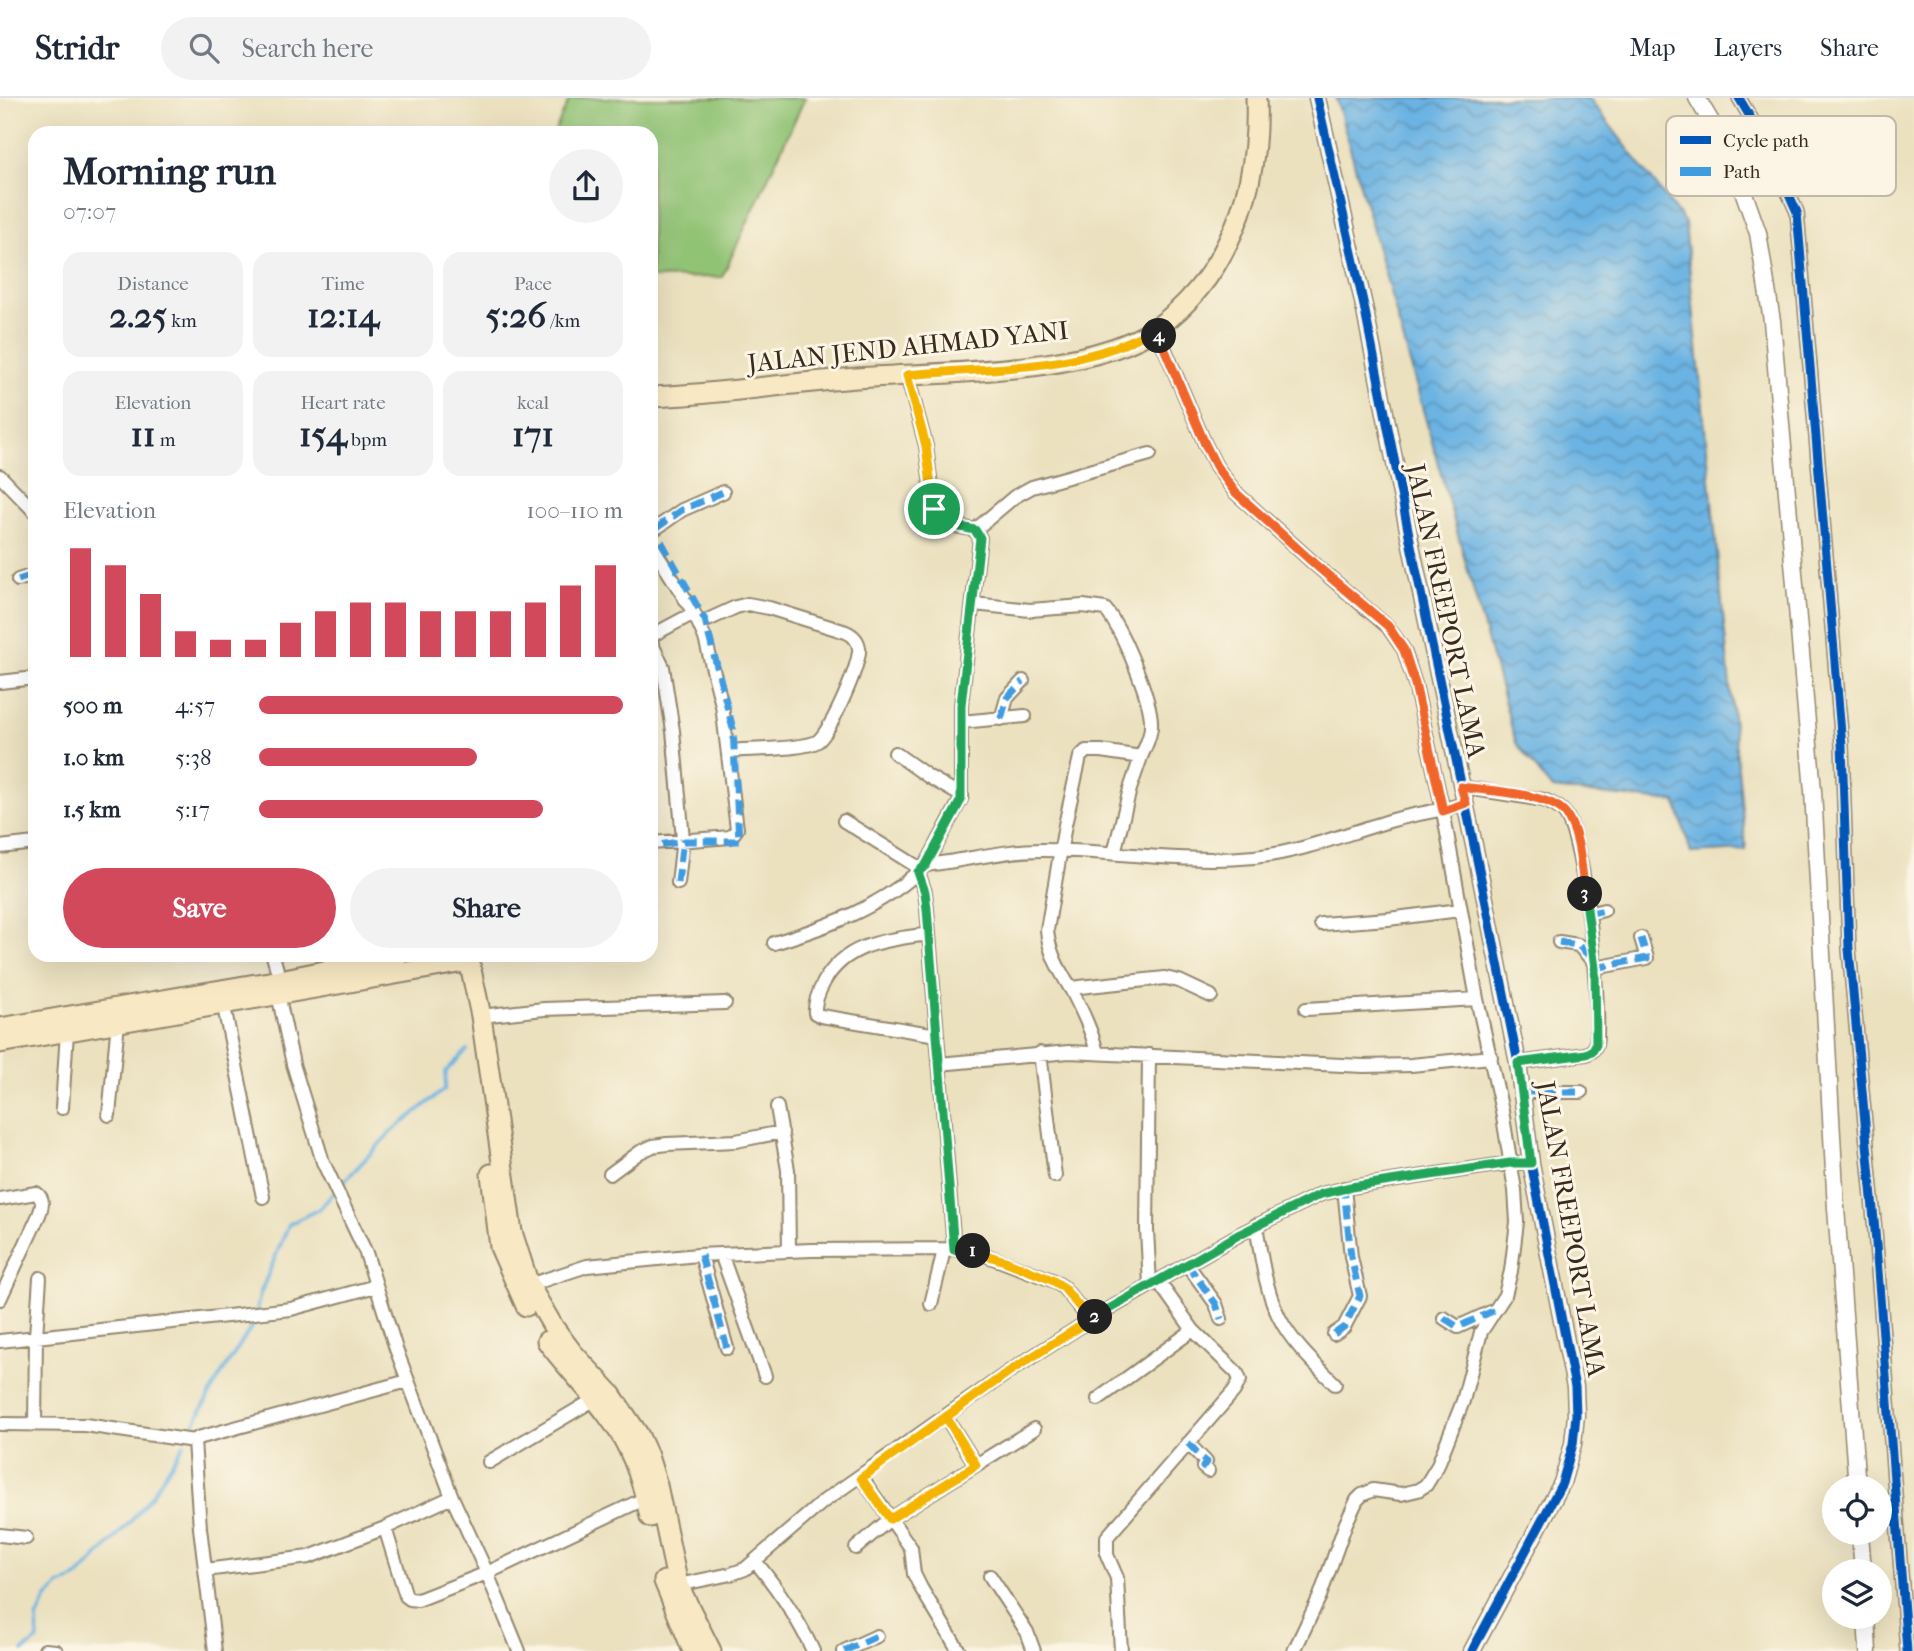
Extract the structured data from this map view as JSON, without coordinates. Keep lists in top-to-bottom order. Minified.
{"streets":{"main road":["JALAN JEND AHMAD YANI"],"street":["JALAN FREEPORT LAMA"]},"legend":["Cycle path","Path"],"page":{"header":"Stridr","search":"Search here","nav":["Map","Layers","Share"],"heading":["Morning run","07:07"],"stats":[["Distance","2.25 km"],["Time","12:14"],["Pace","5:26 /km"],["Elevation","11 m"],["Heart rate","154 bpm"],["kcal","171"]],"pins":["4","3","1","2"],"chart":["Elevation","100–110 m"],"list":[{"name":"500 m","note":"4:57"},{"name":"1.0 km","note":"5:38"},{"name":"1.5 km","note":"5:17"}],"buttons":["Save","Share"]}}
